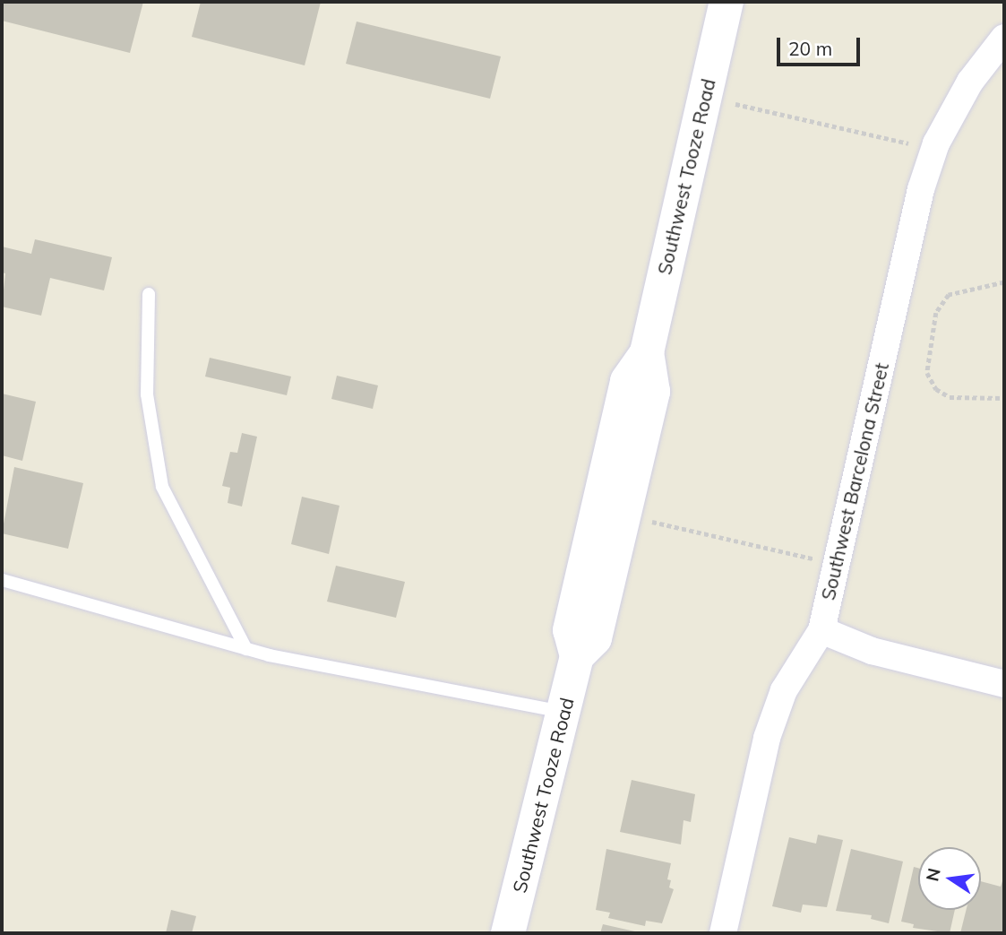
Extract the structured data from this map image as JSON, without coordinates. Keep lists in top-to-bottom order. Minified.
{"streets":{"main road":["Southwest Tooze Road"],"street":["Southwest Barcelona Street"]},"scale_bar":"20 m","north":"left"}
